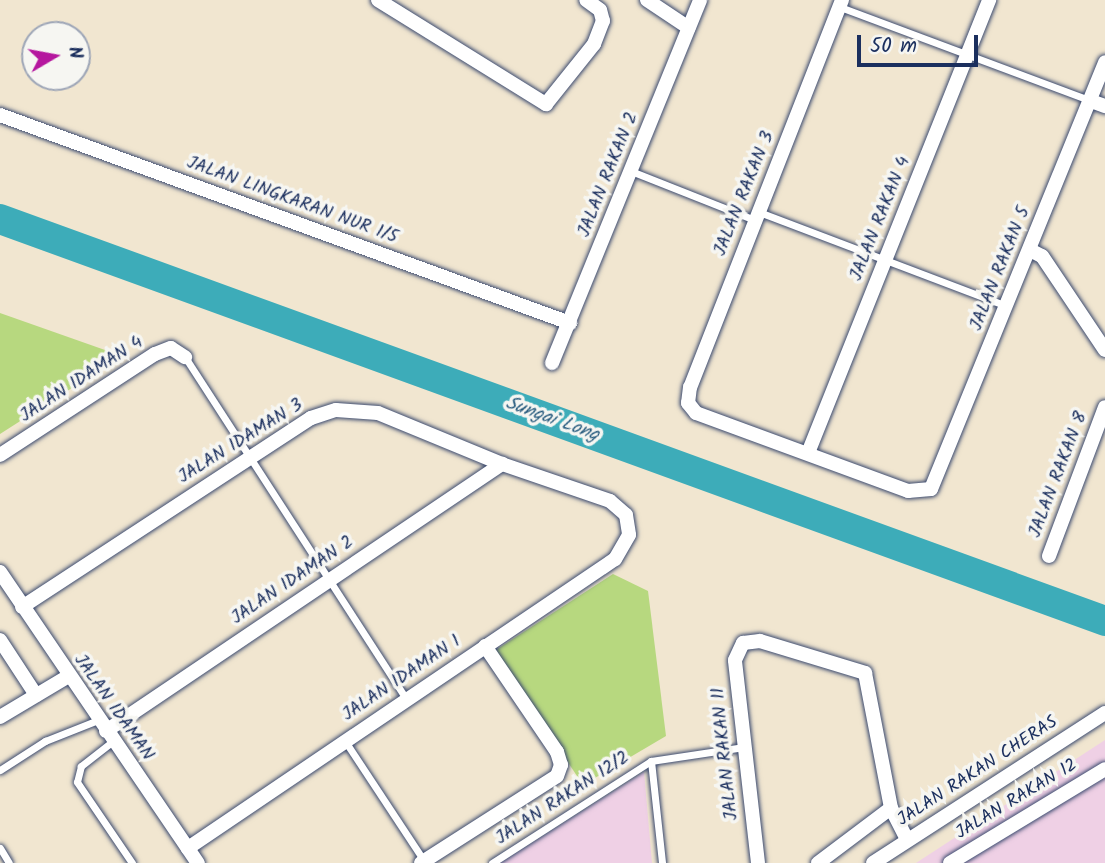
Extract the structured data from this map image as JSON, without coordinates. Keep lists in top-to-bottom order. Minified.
{"streets":{"street":["JALAN RAKAN 2","JALAN RAKAN 3","JALAN LINGKARAN NUR 1/5","JALAN RAKAN 4","JALAN RAKAN 5","JALAN IDAMAN 4","JALAN IDAMAN 3","JALAN RAKAN 8","JALAN IDAMAN 2","JALAN IDAMAN 1","JALAN IDAMAN","JALAN RAKAN 11","JALAN RAKAN CHERAS","JALAN RAKAN 12"],"lane":["JALAN RAKAN 12/2"]},"crossings":[["JALAN RAKAN 2","JALAN LINGKARAN NUR 1/5"],["JALAN RAKAN 3","JALAN RAKAN 4"],["JALAN RAKAN 3","JALAN RAKAN 5"],["JALAN RAKAN 4","JALAN RAKAN 5"],["JALAN IDAMAN 3","JALAN IDAMAN 2"],["JALAN IDAMAN 3","JALAN IDAMAN 1"],["JALAN IDAMAN 3","JALAN IDAMAN"],["JALAN IDAMAN 2","JALAN IDAMAN"],["JALAN IDAMAN 1","JALAN IDAMAN"]],"water":["Sungai Long"],"scale_bar":"50 m","north":"right"}
